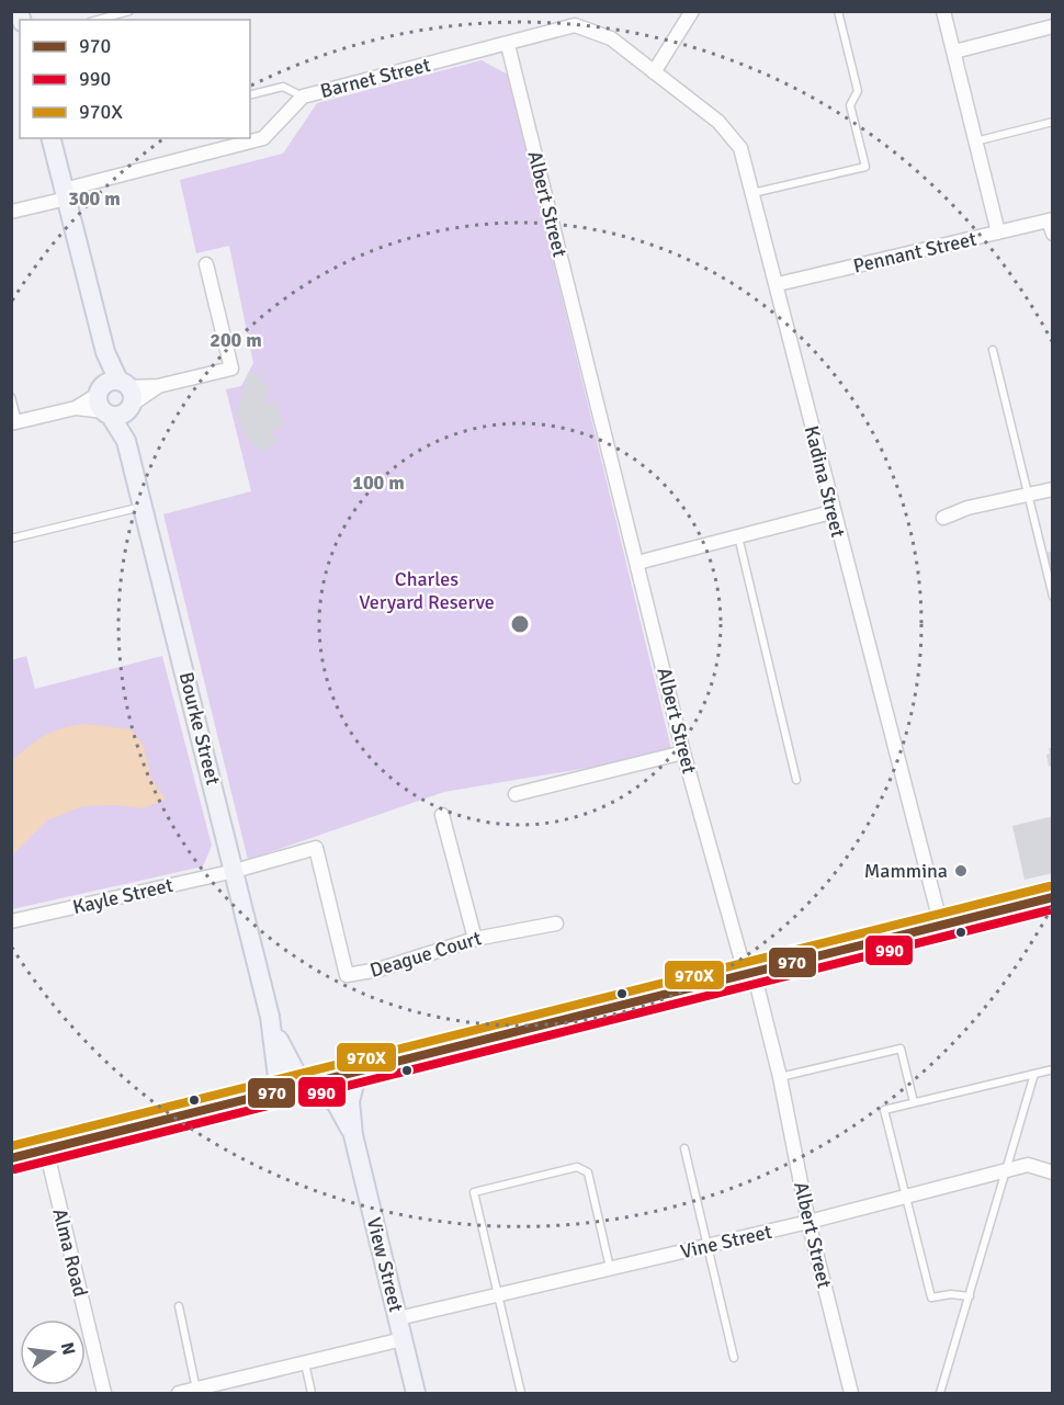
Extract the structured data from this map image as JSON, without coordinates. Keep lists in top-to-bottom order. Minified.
{"streets":{"street":["Barnet Street","Albert Street","Pennant Street","Kadina Street","Bourke Street","Kayle Street","Deague Court","Vine Street","Alma Road","View Street"]},"crossings":[["Barnet Street","Albert Street"],["Barnet Street","Kadina Street"],["Albert Street","Vine Street"],["Pennant Street","Kadina Street"],["Bourke Street","Kayle Street"],["Bourke Street","View Street"],["Kayle Street","Deague Court"],["Vine Street","View Street"]],"parks":["Charles Veryard Reserve"],"places":["Mammina"],"lines":["transit line 970X","transit line 970","transit line 990"],"legend":["970","990","970X"],"north":"right","rings":["300 m","200 m","100 m"]}
